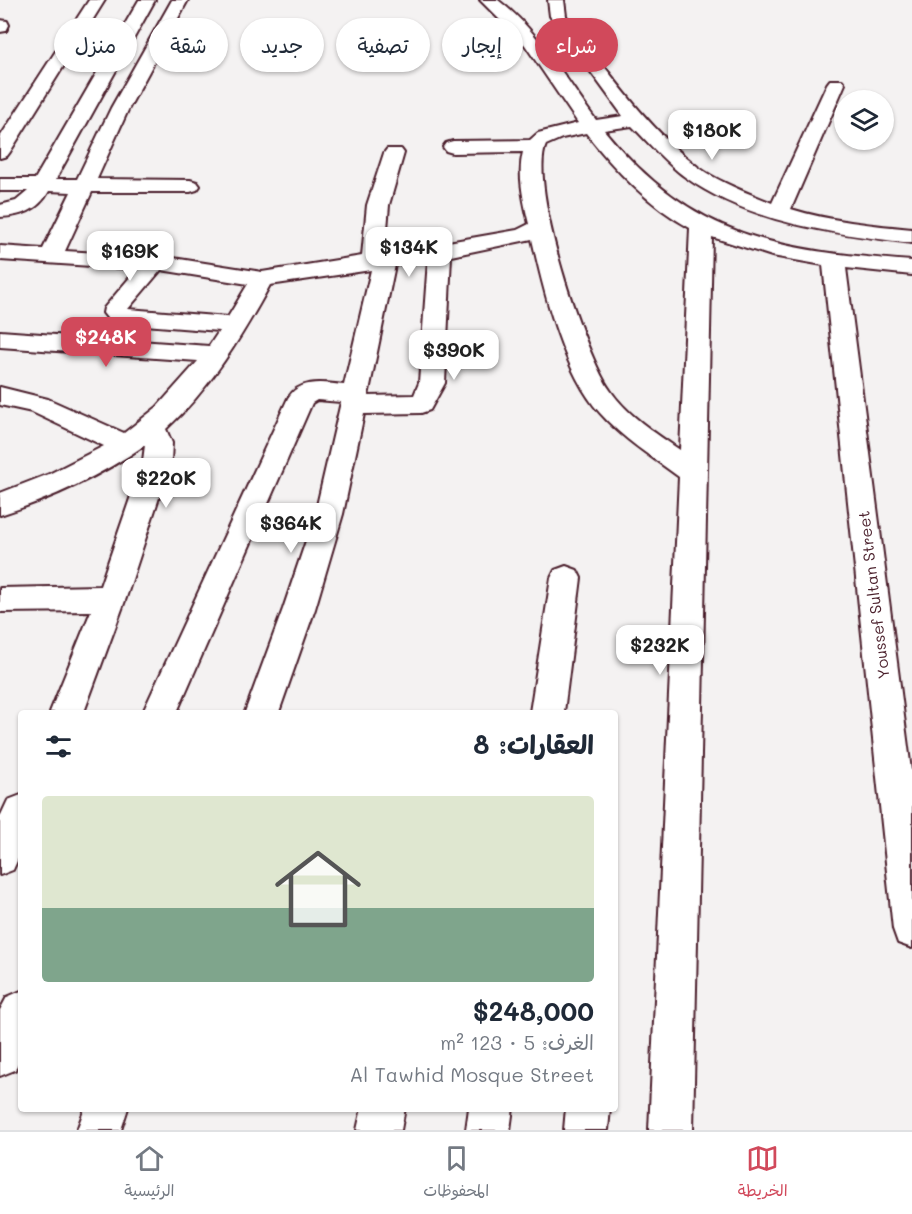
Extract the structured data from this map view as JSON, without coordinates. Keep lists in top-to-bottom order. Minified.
{"streets":{"street":["Youssef Sultan Street"]},"page":{"chip":["شراء","إيجار","تصفية","جديد","شقة","منزل"],"price":["$180K","$134K","$169K","$248K","$390K","$220K","$364K","$232K"],"heading":"العقارات: 8","list":[{"name":"$248,000","note":"الغرف: 5 · 123 m² · Al Tawhid Mosque Street"}],"tabs":["الخريطة","المحفوظات","الرئيسية"]}}
